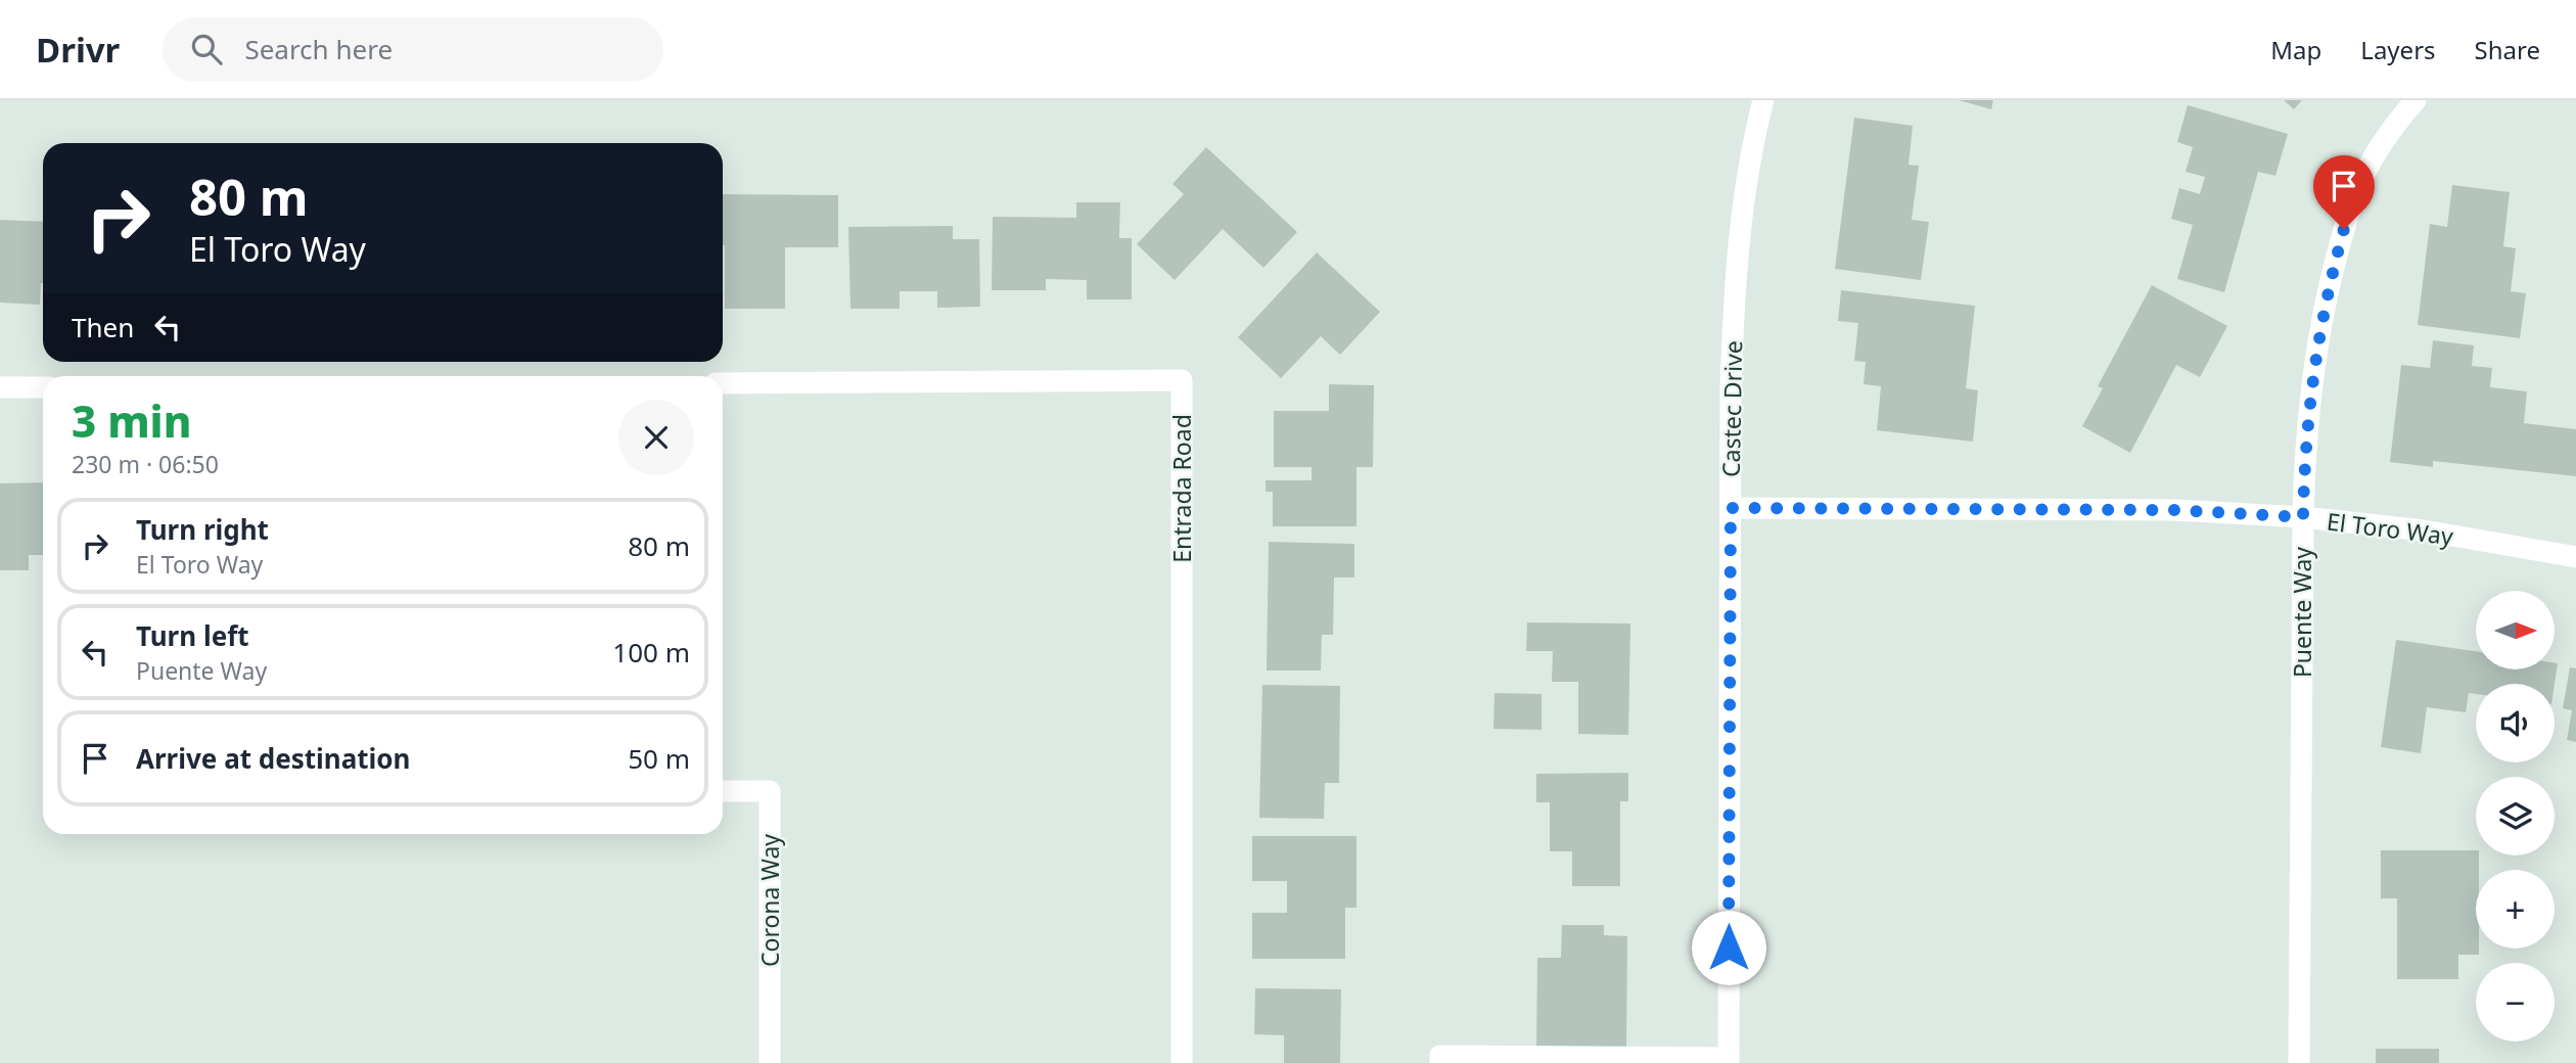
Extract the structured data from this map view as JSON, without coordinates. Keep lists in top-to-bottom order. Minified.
{"streets":{"street":["Castec Drive","Entrada Road","El Toro Way","Puente Way","Corona Way"]},"crossings":[["Castec Drive","El Toro Way"],["El Toro Way","Puente Way"]],"north":"right","page":{"header":"Drivr","search":"Search here","nav":["Map","Layers","Share"],"turn":["80 m","El Toro Way"],"then":"Then","heading":["3 min","230 m · 06:50"],"list":[{"name":"Turn right","note":"El Toro Way","value":"80 m"},{"name":"Turn left","note":"Puente Way","value":"100 m"},{"name":"Arrive at destination","value":"50 m"}],"map_buttons":["+","−"]}}
